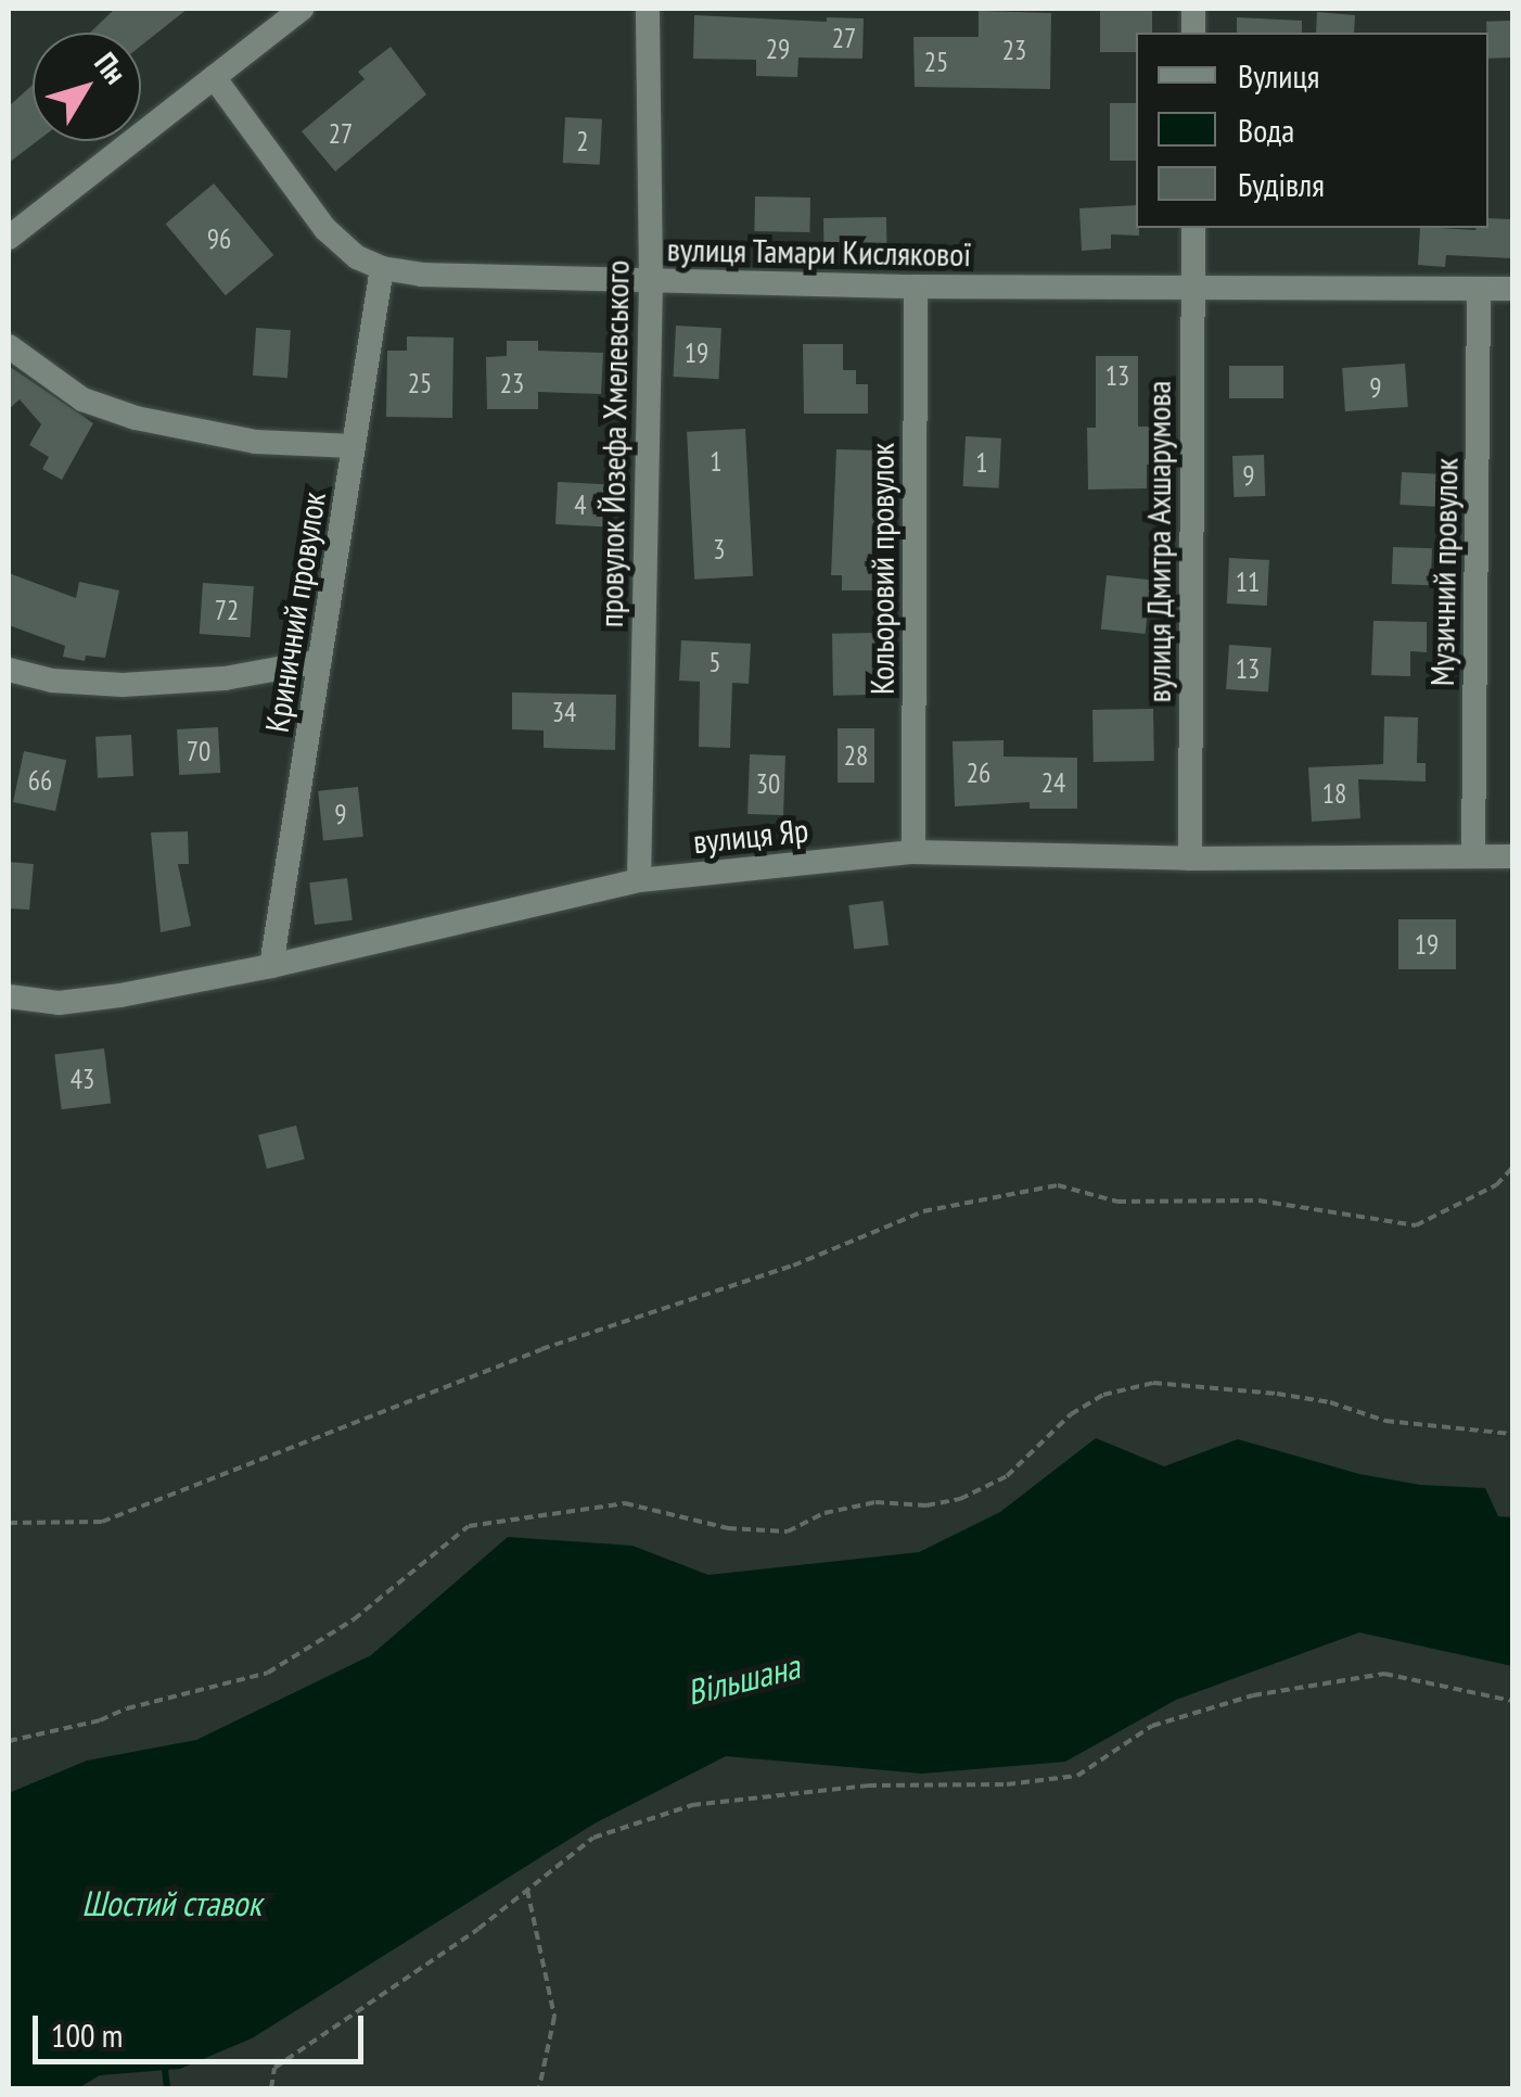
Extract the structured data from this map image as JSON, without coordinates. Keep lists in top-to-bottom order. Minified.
{"streets":{"street":["вулиця Тамари Кислякової","провулок Йозефа Хмелевського","вулиця Дмитра Ахшарумова","Кольоровий провулок","Музичний провулок","Криничний провулок","вулиця Яр"]},"crossings":[["вулиця Тамари Кислякової","провулок Йозефа Хмелевського"],["вулиця Тамари Кислякової","вулиця Дмитра Ахшарумова"],["вулиця Тамари Кислякової","Кольоровий провулок"],["вулиця Тамари Кислякової","Музичний провулок"],["вулиця Тамари Кислякової","Криничний провулок"],["провулок Йозефа Хмелевського","вулиця Яр"],["вулиця Дмитра Ахшарумова","вулиця Яр"],["Кольоровий провулок","вулиця Яр"],["Музичний провулок","вулиця Яр"],["Криничний провулок","вулиця Яр"]],"water":["Вільшана","Шостий ставок"],"house_numbers":["27","29","23","25","27","2","96","19","13","25","23","9","1","1","9","4","3","11","72","5","13","34","70","28","26","66","24","30","18","9","19","43"],"legend":["Вулиця","Вода","Будівля"],"scale_bar":"100 m","north":"top right"}
